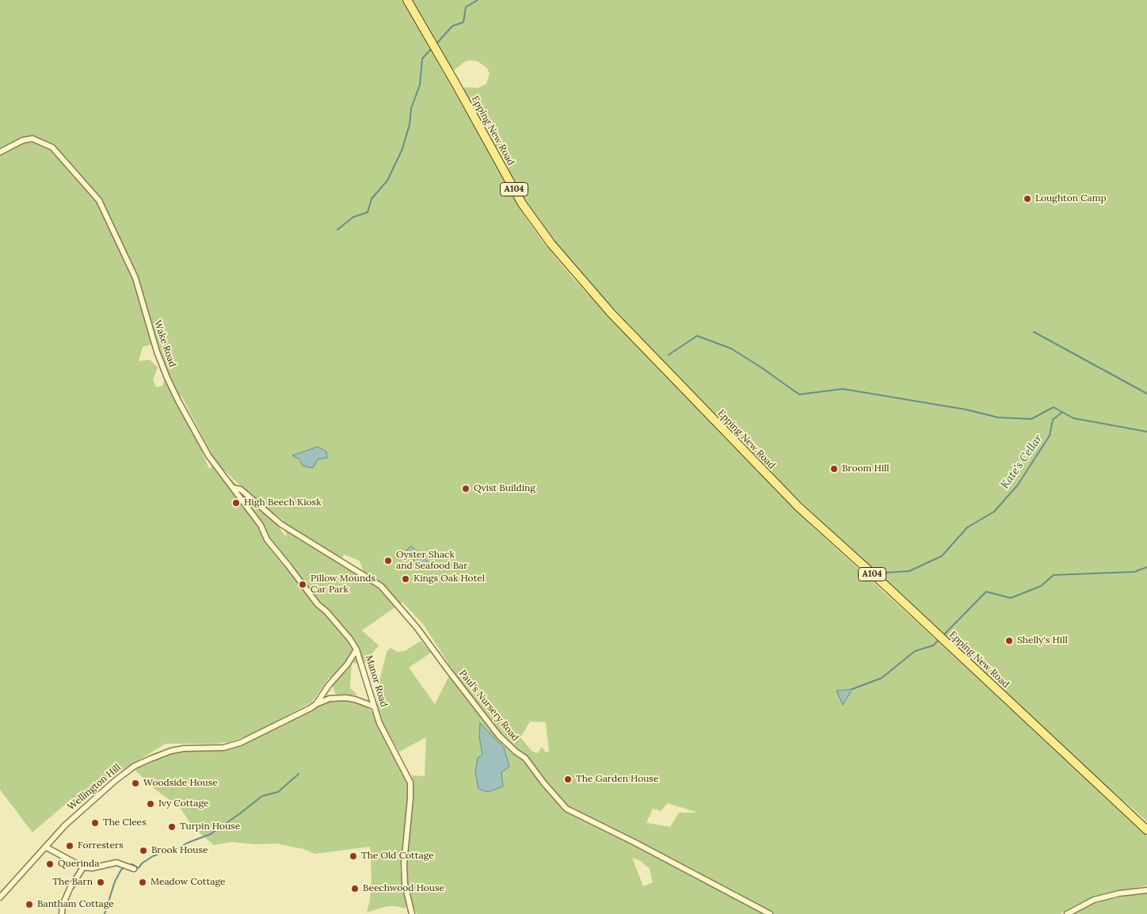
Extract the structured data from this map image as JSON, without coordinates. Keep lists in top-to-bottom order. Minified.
{"streets":{"main road":["Epping New Road","A104"],"street":["Wake Road","Manor Road","Paul's Nursery Road","Wellington Hill"]},"crossings":[["Wake Road","Manor Road"],["Wake Road","Paul's Nursery Road"],["Manor Road","Wellington Hill"]],"water":["Kate's Cellar"],"places":["Loughton Camp","Broom Hill","Qvist Building","High Beech Kiosk","Oyster Shack and Seafood Bar","Kings Oak Hotel","Pillow Mounds Car Park","Shelly's Hill","The Garden House","Woodside House","Ivy Cottage","The Clees","Turpin House","Forresters","Brook House","The Old Cottage","Querinda","The Barn","Meadow Cottage","Beechwood House","Bantham Cottage"]}
